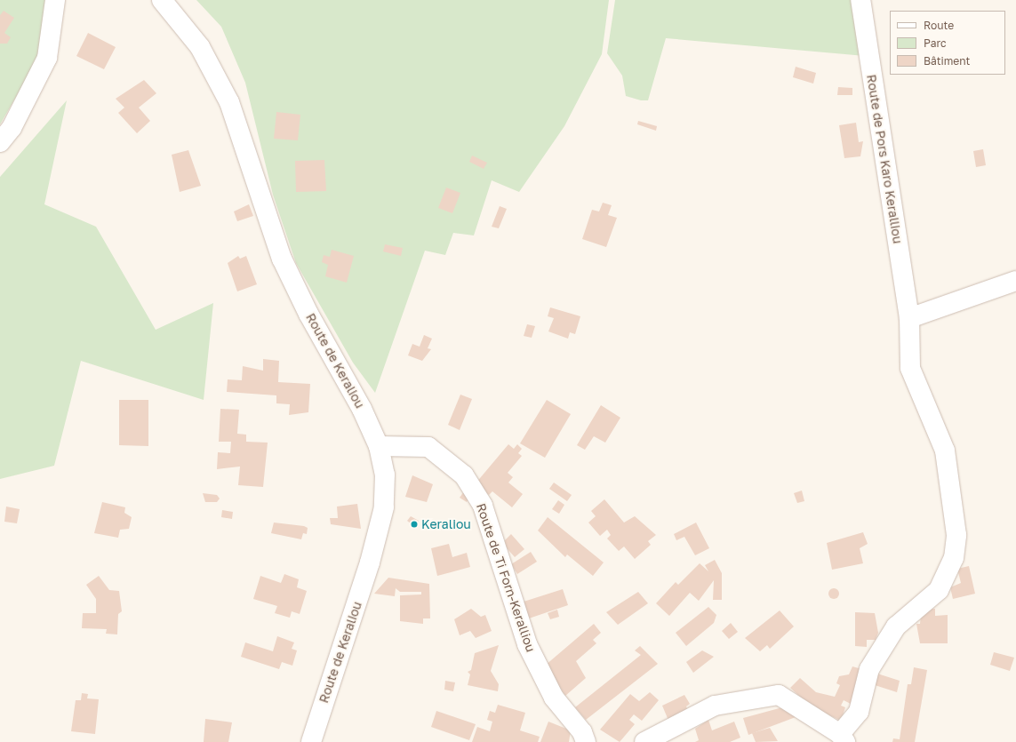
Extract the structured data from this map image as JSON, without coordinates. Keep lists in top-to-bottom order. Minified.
{"streets":{"street":["Route de Pors Karo Keralliou","Route de Keraliou","Route de Ti Forn-Keralliou"]},"crossings":[["Route de Keraliou","Route de Ti Forn-Keralliou"]],"places":["Keraliou"],"legend":["Route","Parc","Bâtiment"]}
